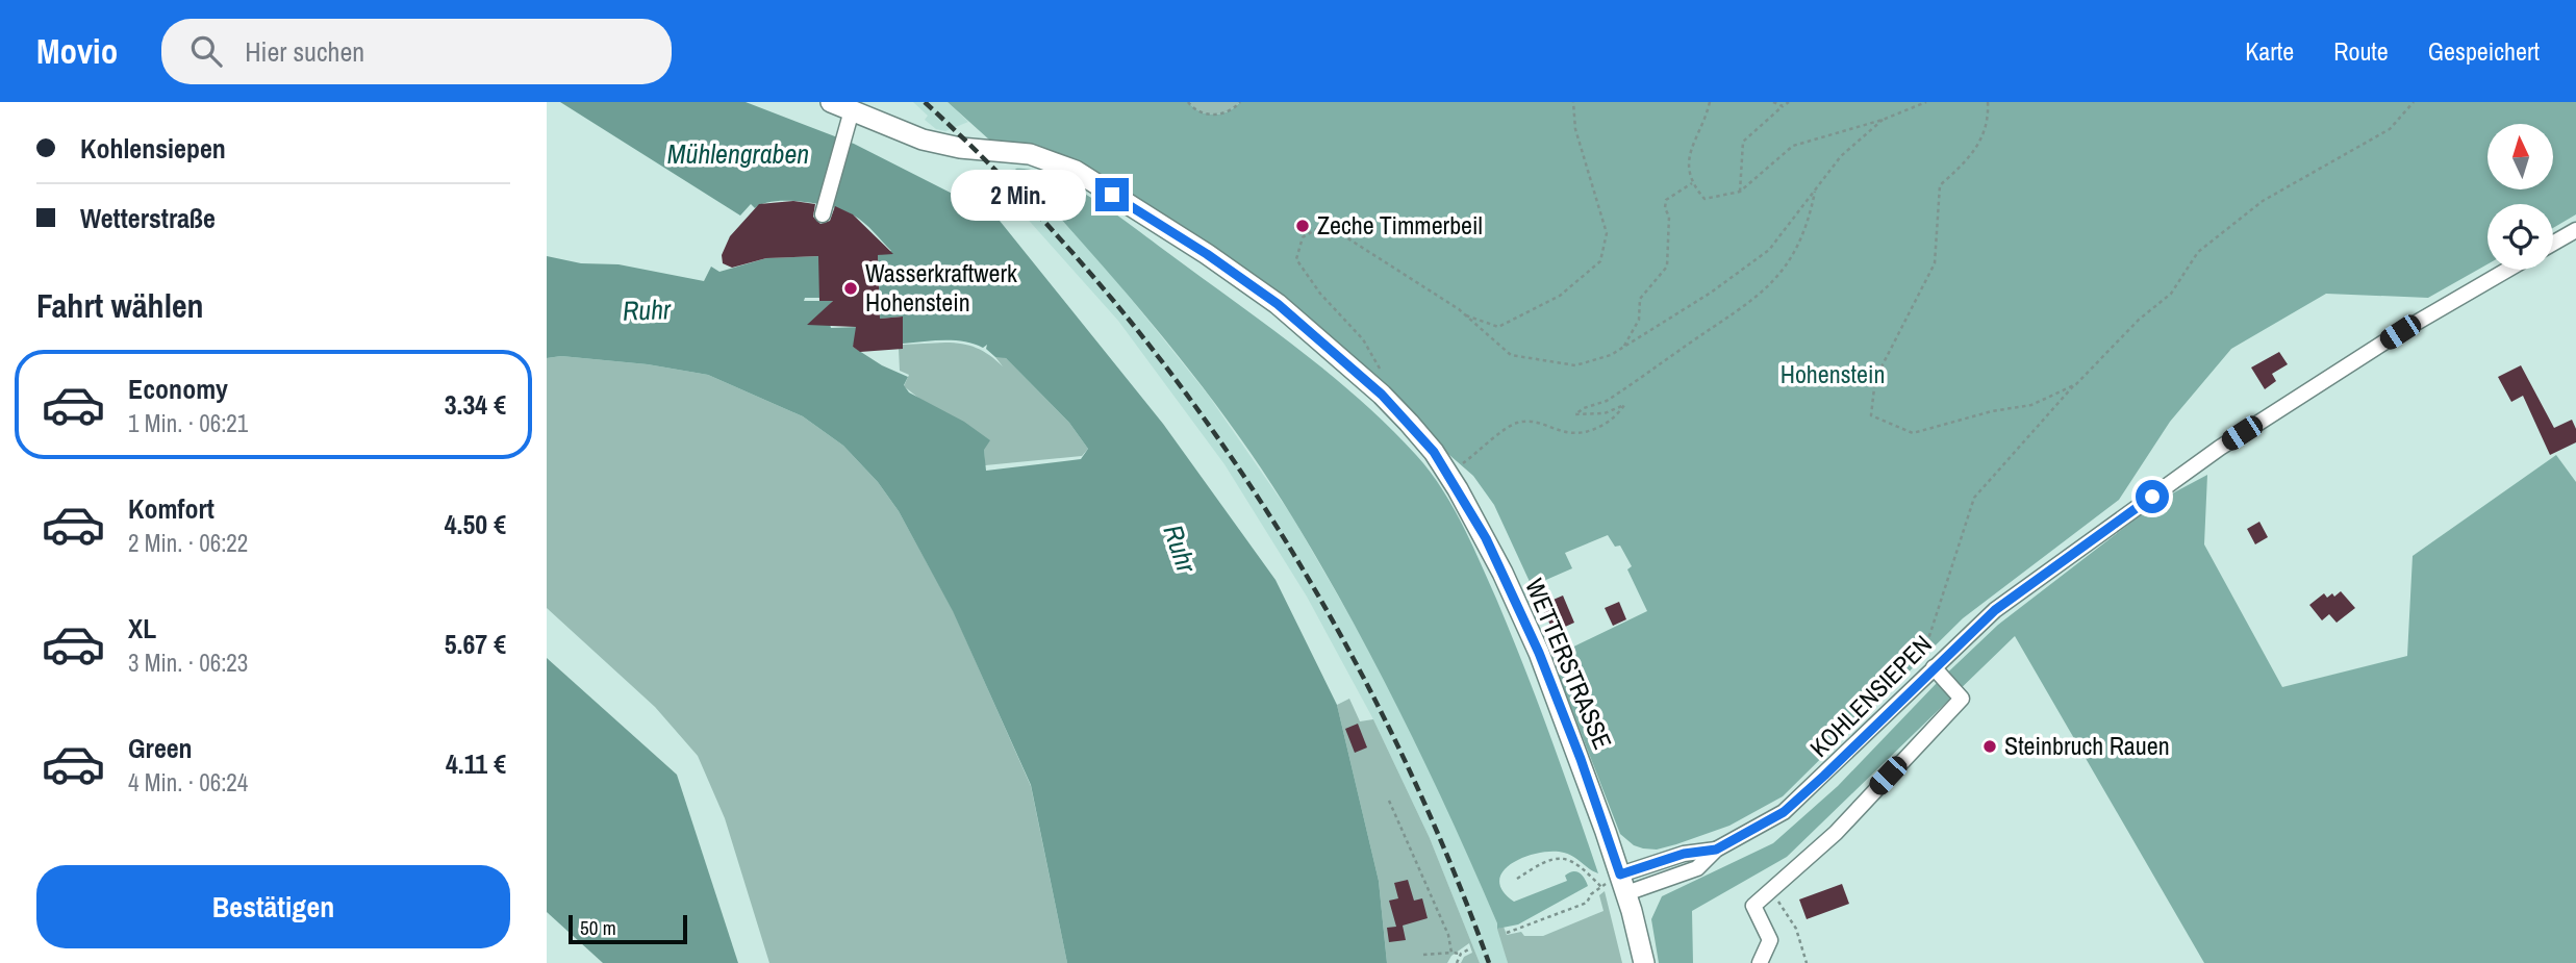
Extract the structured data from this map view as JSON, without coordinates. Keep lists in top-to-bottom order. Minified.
{"streets":{"main road":["WETTERSTRASSE"],"street":["KOHLENSIEPEN"]},"crossings":[["WETTERSTRASSE","KOHLENSIEPEN"]],"water":["Mühlengraben","Ruhr"],"parks":["Hohenstein"],"places":["Zeche Timmerbeil","Wasserkraftwerk Hohenstein","Steinbruch Rauen"],"scale_bar":"50 m","north":"top","page":{"header":"Movio","search":"Hier suchen","nav":["Karte","Route","Gespeichert"],"banner":["Kohlensiepen","Wetterstraße"],"bubble":"2 Min.","heading":"Fahrt wählen","list":[{"name":"Economy","note":"1 Min. · 06:21","value":"3.34 €"},{"name":"Komfort","note":"2 Min. · 06:22","value":"4.50 €"},{"name":"XL","note":"3 Min. · 06:23","value":"5.67 €"},{"name":"Green","note":"4 Min. · 06:24","value":"4.11 €"}],"buttons":"Bestätigen","scale":"50 m"}}
